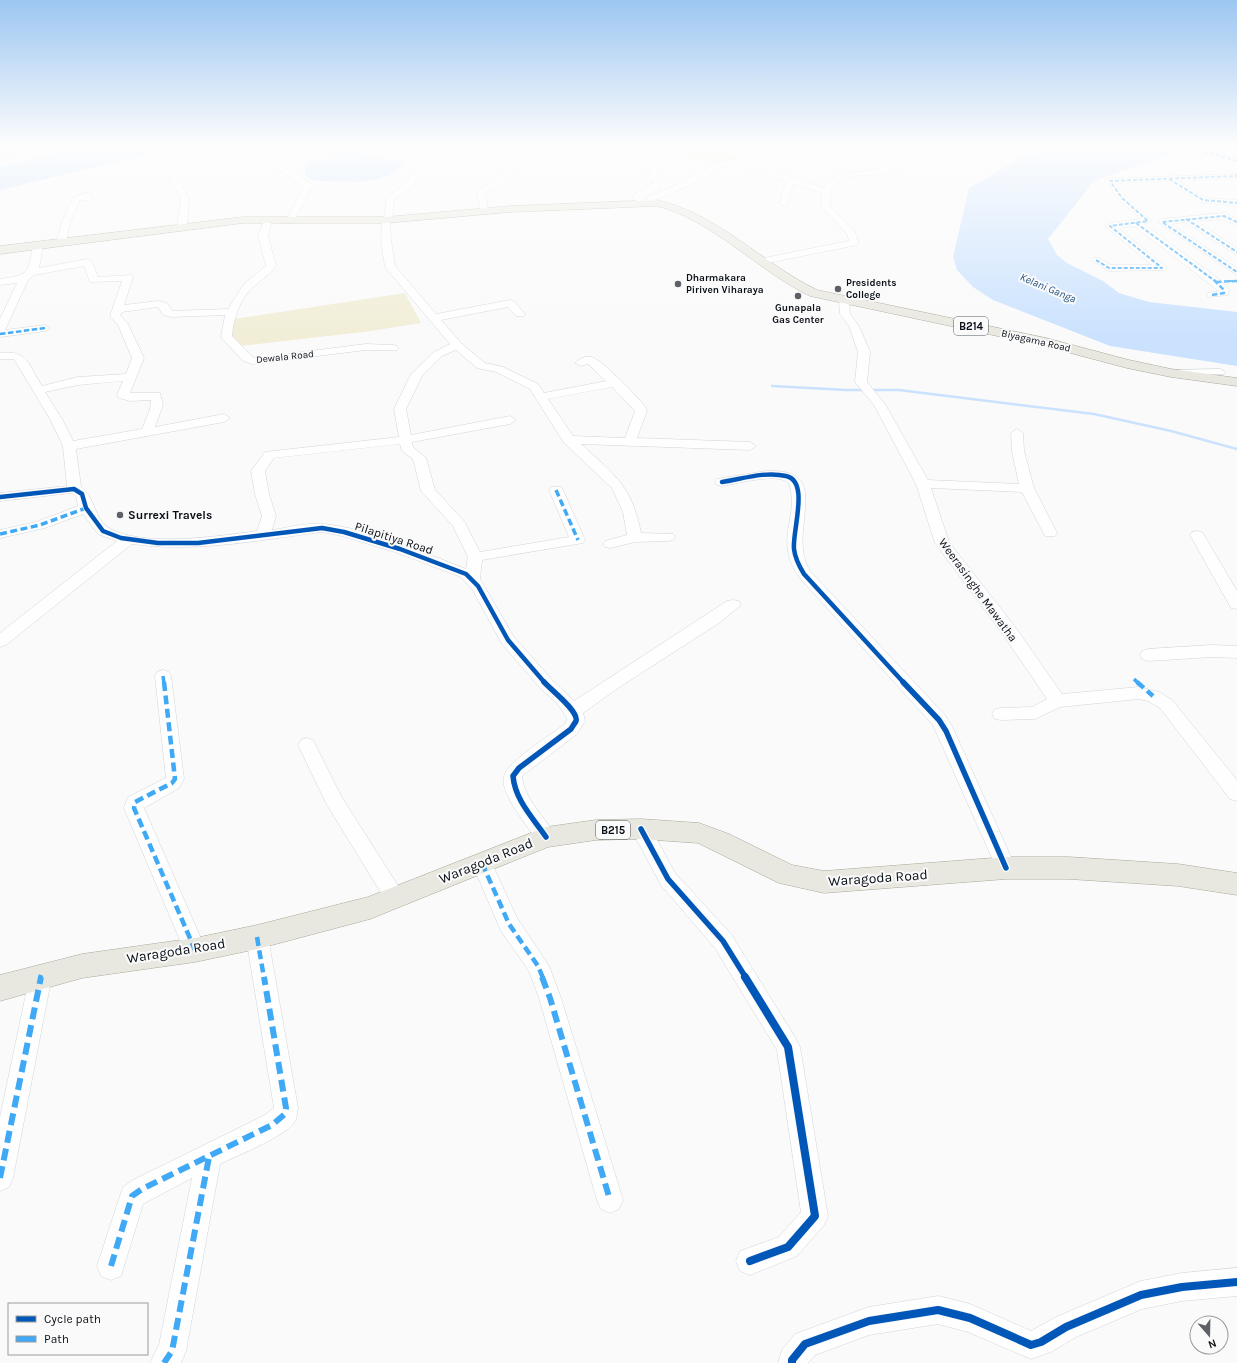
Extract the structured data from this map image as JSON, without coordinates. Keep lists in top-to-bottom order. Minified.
{"streets":{"main road":["B214","Biyagama Road","B215","Waragoda Road"],"street":["Dewala Road","Pilapitiya Road","Weerasinghe Mawatha"]},"crossings":[["Biyagama Road","Dewala Road"],["Biyagama Road","Weerasinghe Mawatha"]],"water":["Kelani Ganga"],"places":["Dharmakara Piriven Viharaya","Presidents College","Gunapala Gas Center","Surrexi Travels"],"legend":["Cycle path","Path"],"north":"bottom"}
